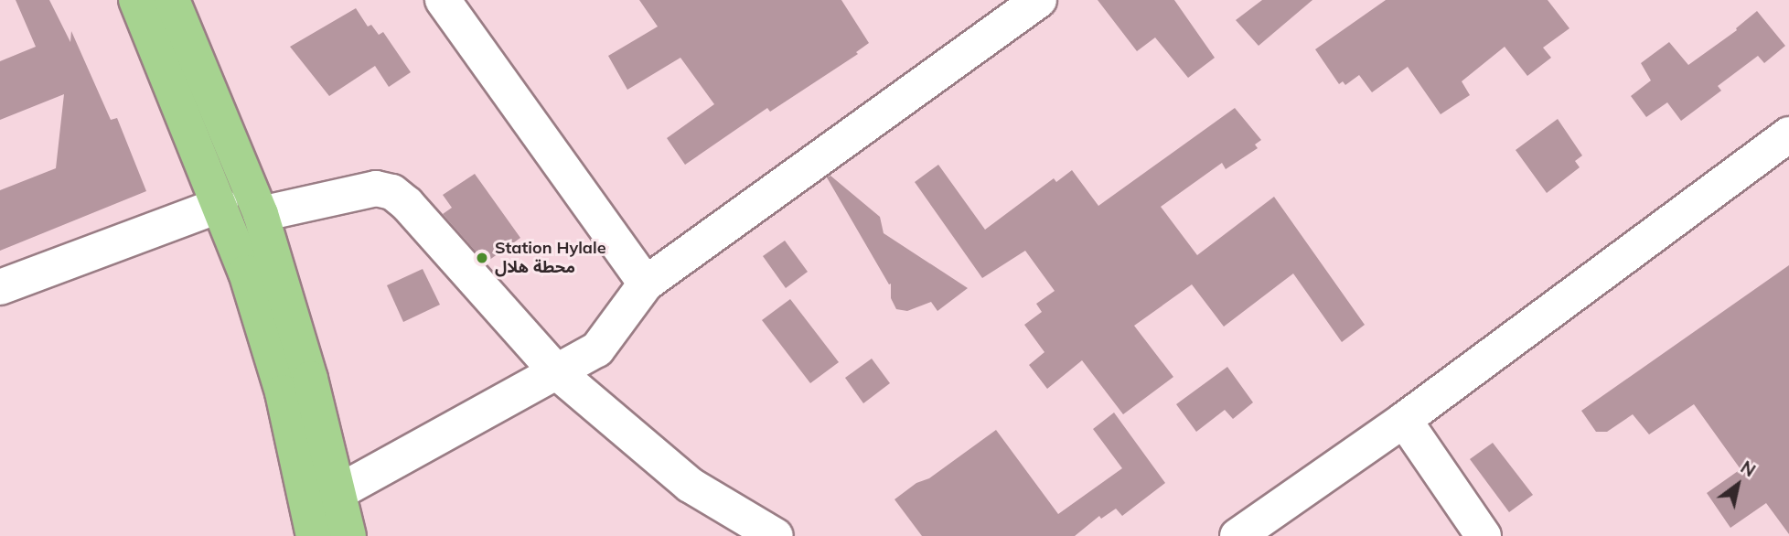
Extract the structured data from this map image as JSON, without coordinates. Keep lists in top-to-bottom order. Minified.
{"places":["Station Hylale محطة هلال"],"north":"top right"}
